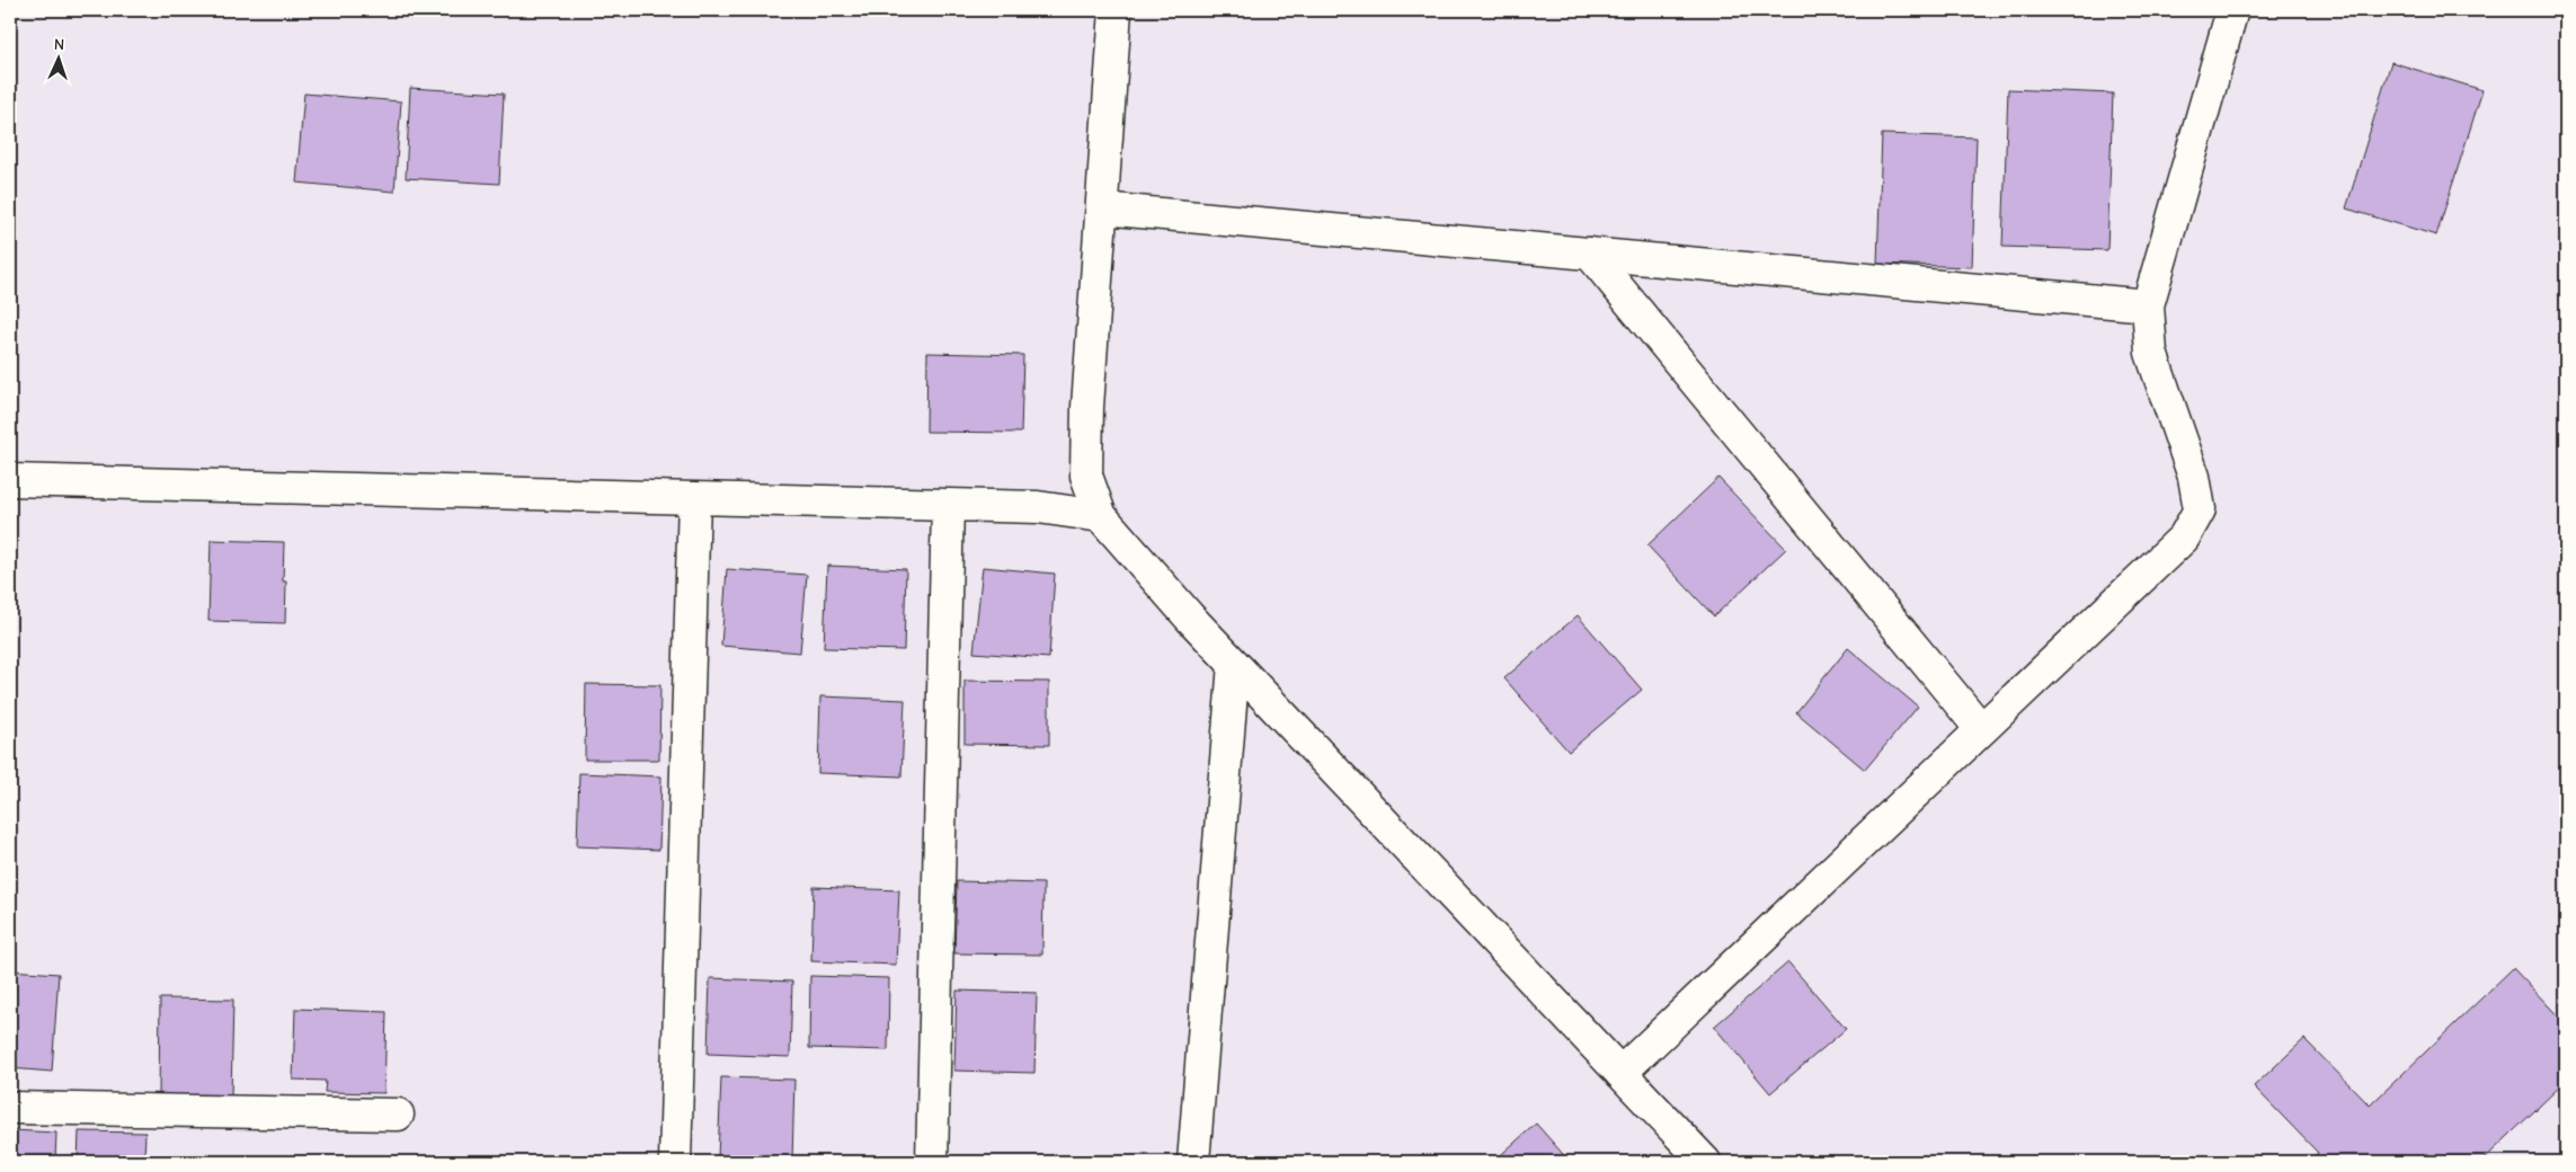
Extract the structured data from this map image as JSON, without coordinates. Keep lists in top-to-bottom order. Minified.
{"north":"top"}
